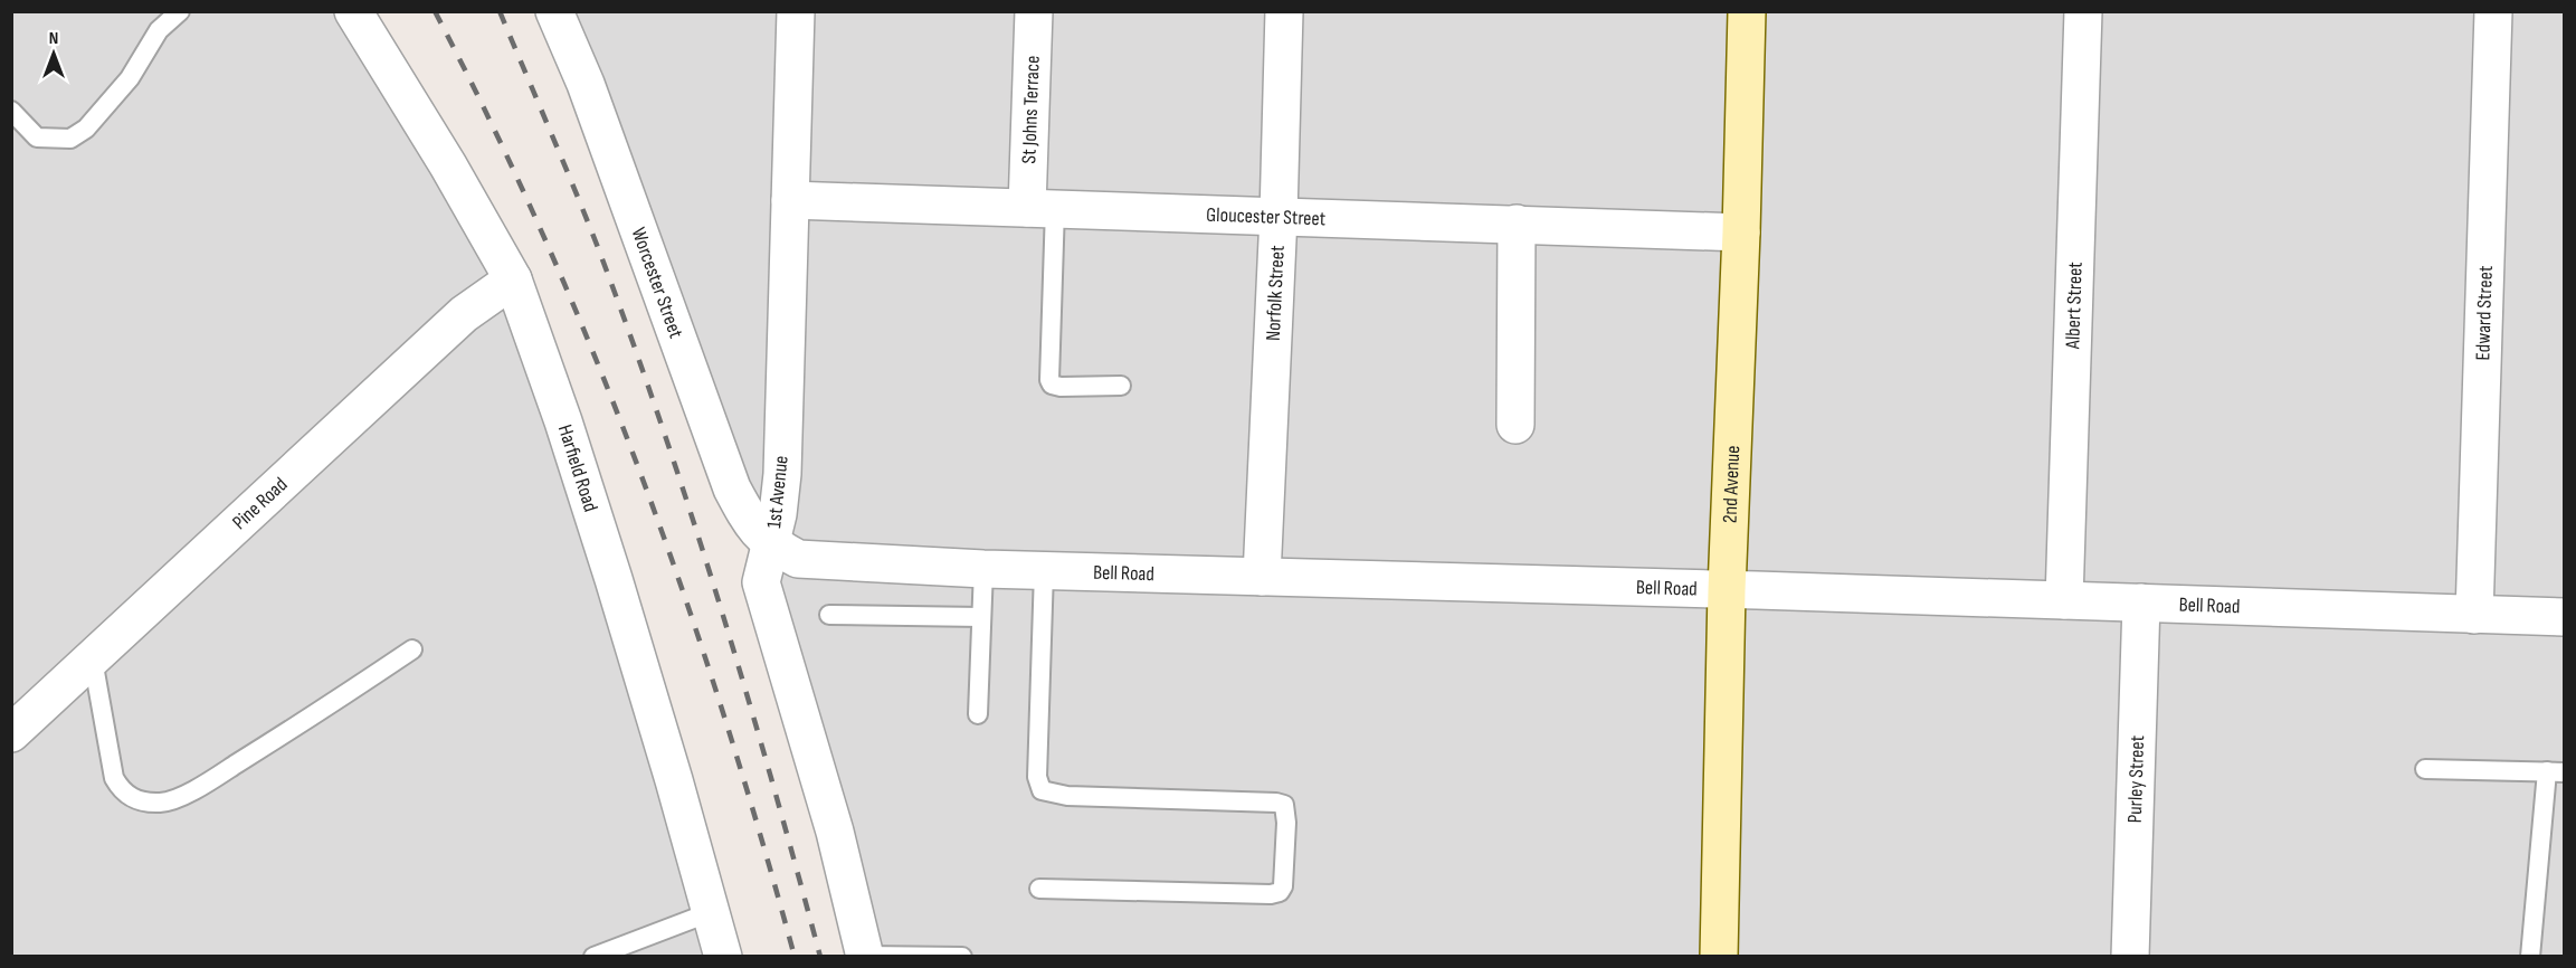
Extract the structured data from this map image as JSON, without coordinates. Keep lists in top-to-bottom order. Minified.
{"streets":{"street":["St Johns Terrace","Gloucester Street","Worcester Street","Norfolk Street","Albert Street","Edward Street","Harfield Road","2nd Avenue","1st Avenue","Pine Road","Bell Road","Purley Street"]},"crossings":[["St Johns Terrace","Gloucester Street"],["Gloucester Street","Norfolk Street"],["Gloucester Street","2nd Avenue"],["Gloucester Street","1st Avenue"],["Worcester Street","1st Avenue"],["Worcester Street","Bell Road"],["Norfolk Street","Bell Road"],["Albert Street","Bell Road"],["Edward Street","Bell Road"],["Harfield Road","Pine Road"],["2nd Avenue","Bell Road"],["1st Avenue","Bell Road"],["Bell Road","Purley Street"]],"north":"top"}
